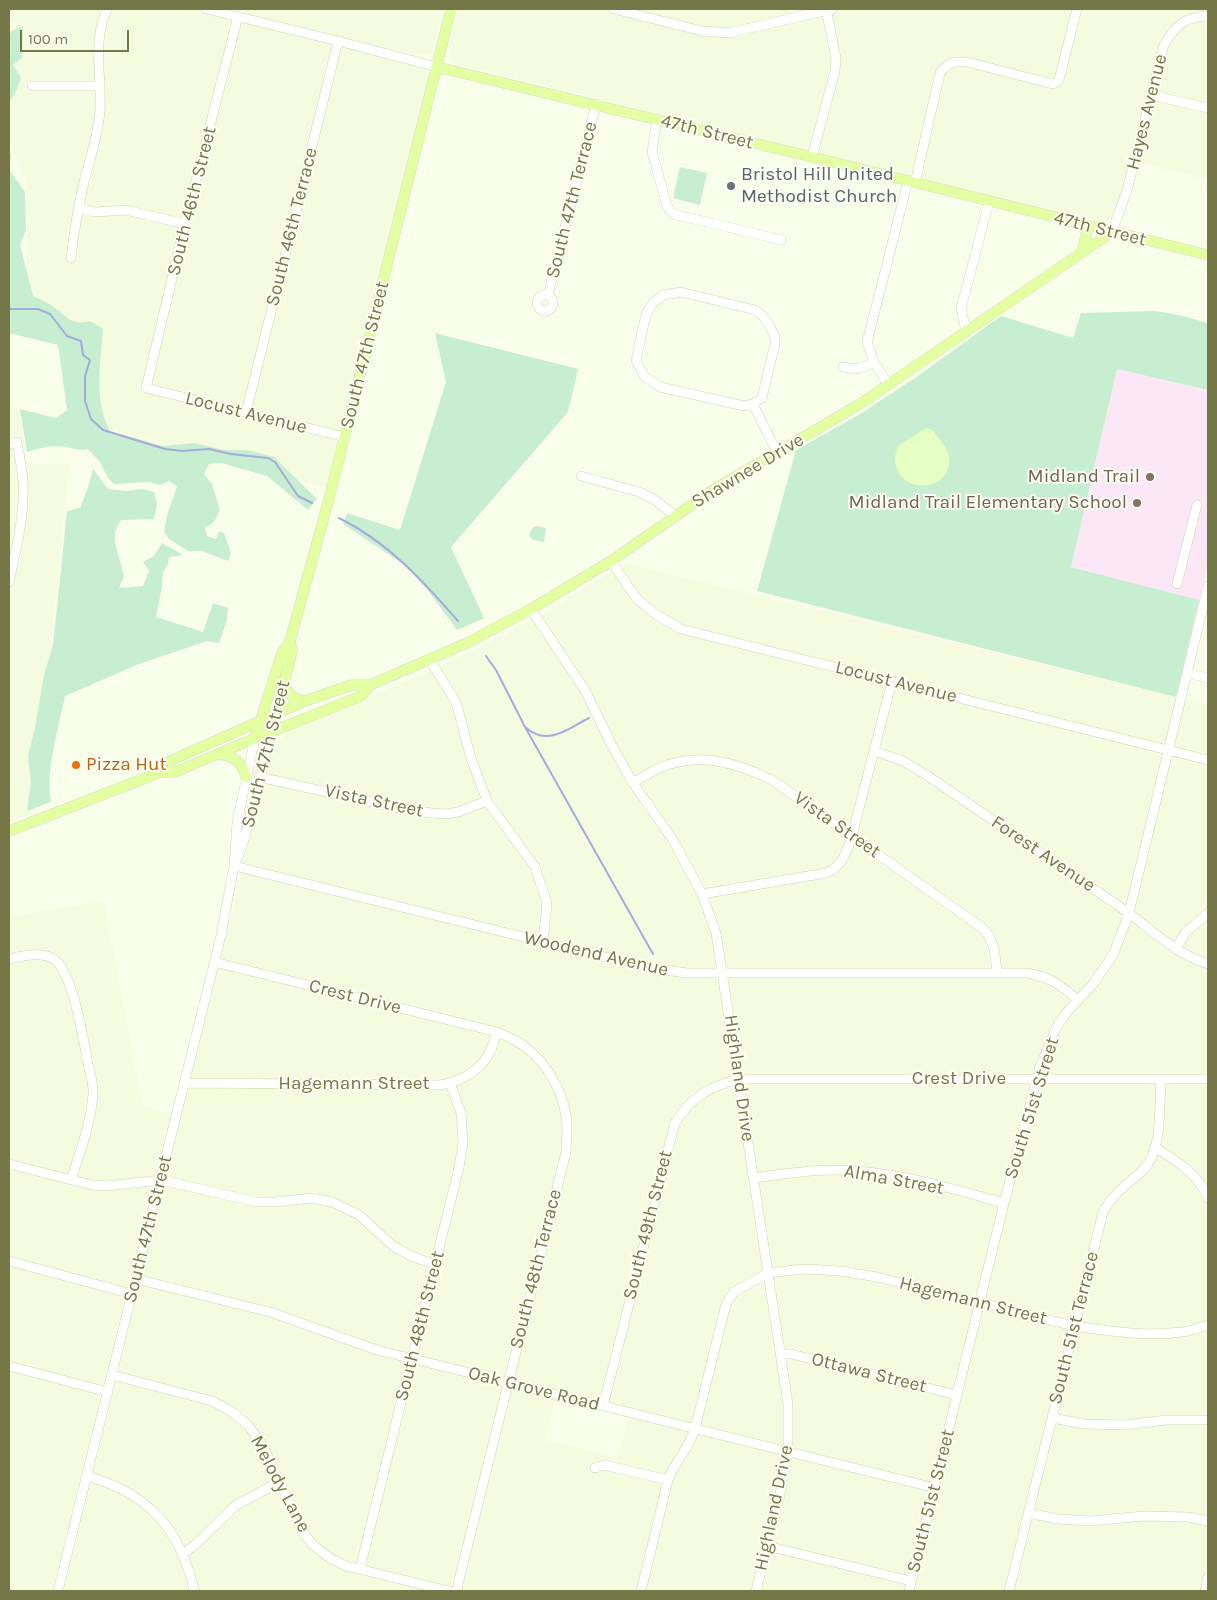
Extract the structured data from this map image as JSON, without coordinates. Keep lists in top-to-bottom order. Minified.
{"streets":{"main road":["47th Street","South 47th Street","Shawnee Drive"],"street":["Hayes Avenue","South 47th Terrace","South 46th Street","South 46th Terrace","Locust Avenue","Vista Street","Forest Avenue","Woodend Avenue","Crest Drive","Highland Drive","Hagemann Street","South 51st Street","Alma Street","South 49th Street","South 48th Terrace","South 48th Street","South 51st Terrace","Ottawa Street","Oak Grove Road","Melody Lane"]},"crossings":[["Hayes Avenue","47th Street"],["Hayes Avenue","Shawnee Drive"],["47th Street","South 47th Terrace"],["47th Street","South 46th Street"],["47th Street","South 46th Terrace"],["47th Street","South 47th Street"],["47th Street","Shawnee Drive"],["South 46th Street","Locust Avenue"],["South 46th Terrace","Locust Avenue"],["South 47th Street","Locust Avenue"],["South 47th Street","Shawnee Drive"],["South 47th Street","Vista Street"],["South 47th Street","Woodend Avenue"],["South 47th Street","Crest Drive"],["South 47th Street","Hagemann Street"],["South 47th Street","Oak Grove Road"],["South 47th Street","Melody Lane"],["Locust Avenue","Shawnee Drive"],["Locust Avenue","South 51st Street"],["Shawnee Drive","Highland Drive"],["Vista Street","Woodend Avenue"],["Vista Street","Highland Drive"],["Forest Avenue","South 51st Street"],["Woodend Avenue","Highland Drive"],["Woodend Avenue","South 51st Street"],["Crest Drive","Highland Drive"],["Crest Drive","Hagemann Street"],["Crest Drive","South 51st Street"],["Crest Drive","South 49th Street"],["Crest Drive","South 48th Terrace"],["Crest Drive","South 51st Terrace"],["Highland Drive","Hagemann Street"],["Highland Drive","Alma Street"],["Highland Drive","South 49th Street"],["Highland Drive","Ottawa Street"],["Highland Drive","Oak Grove Road"],["Hagemann Street","South 51st Street"],["Hagemann Street","South 48th Terrace"],["Hagemann Street","South 48th Street"],["Hagemann Street","South 51st Terrace"],["South 51st Street","Alma Street"],["South 51st Street","Ottawa Street"],["South 51st Street","Oak Grove Road"],["South 49th Street","Oak Grove Road"],["South 48th Terrace","Oak Grove Road"],["South 48th Street","Oak Grove Road"],["South 48th Street","Melody Lane"]],"places":["Bristol Hill United Methodist Church","Midland Trail","Midland Trail Elementary School","Pizza Hut"],"scale_bar":"100 m"}
